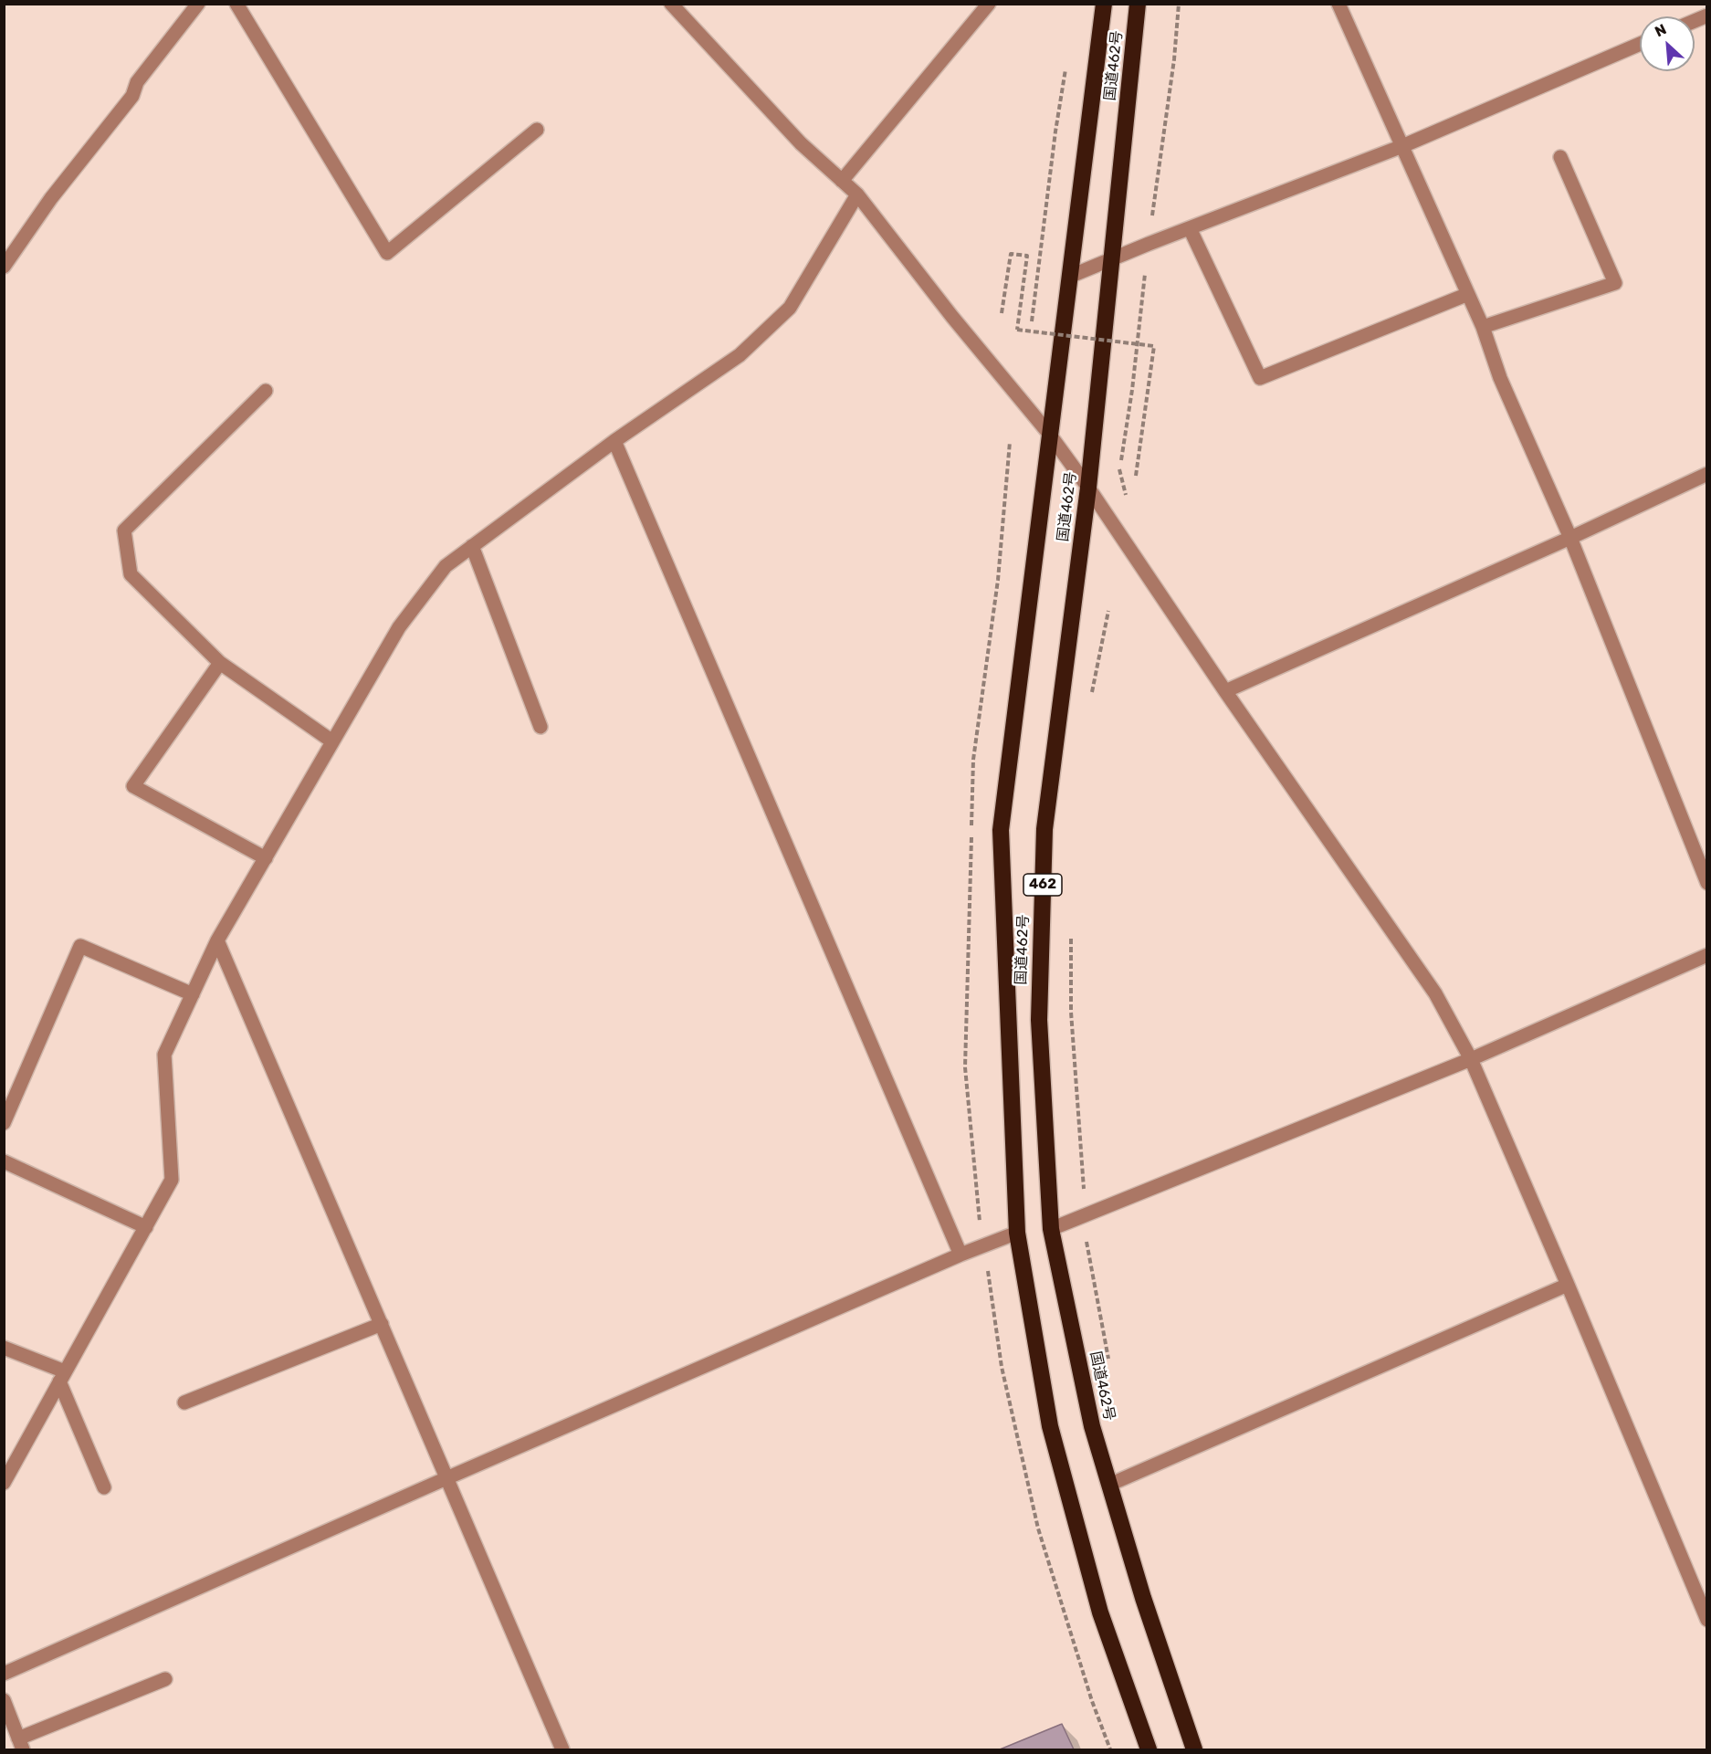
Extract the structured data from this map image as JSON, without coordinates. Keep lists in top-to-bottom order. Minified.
{"streets":{"highway":["国道462号","462"]},"north":"top left"}
